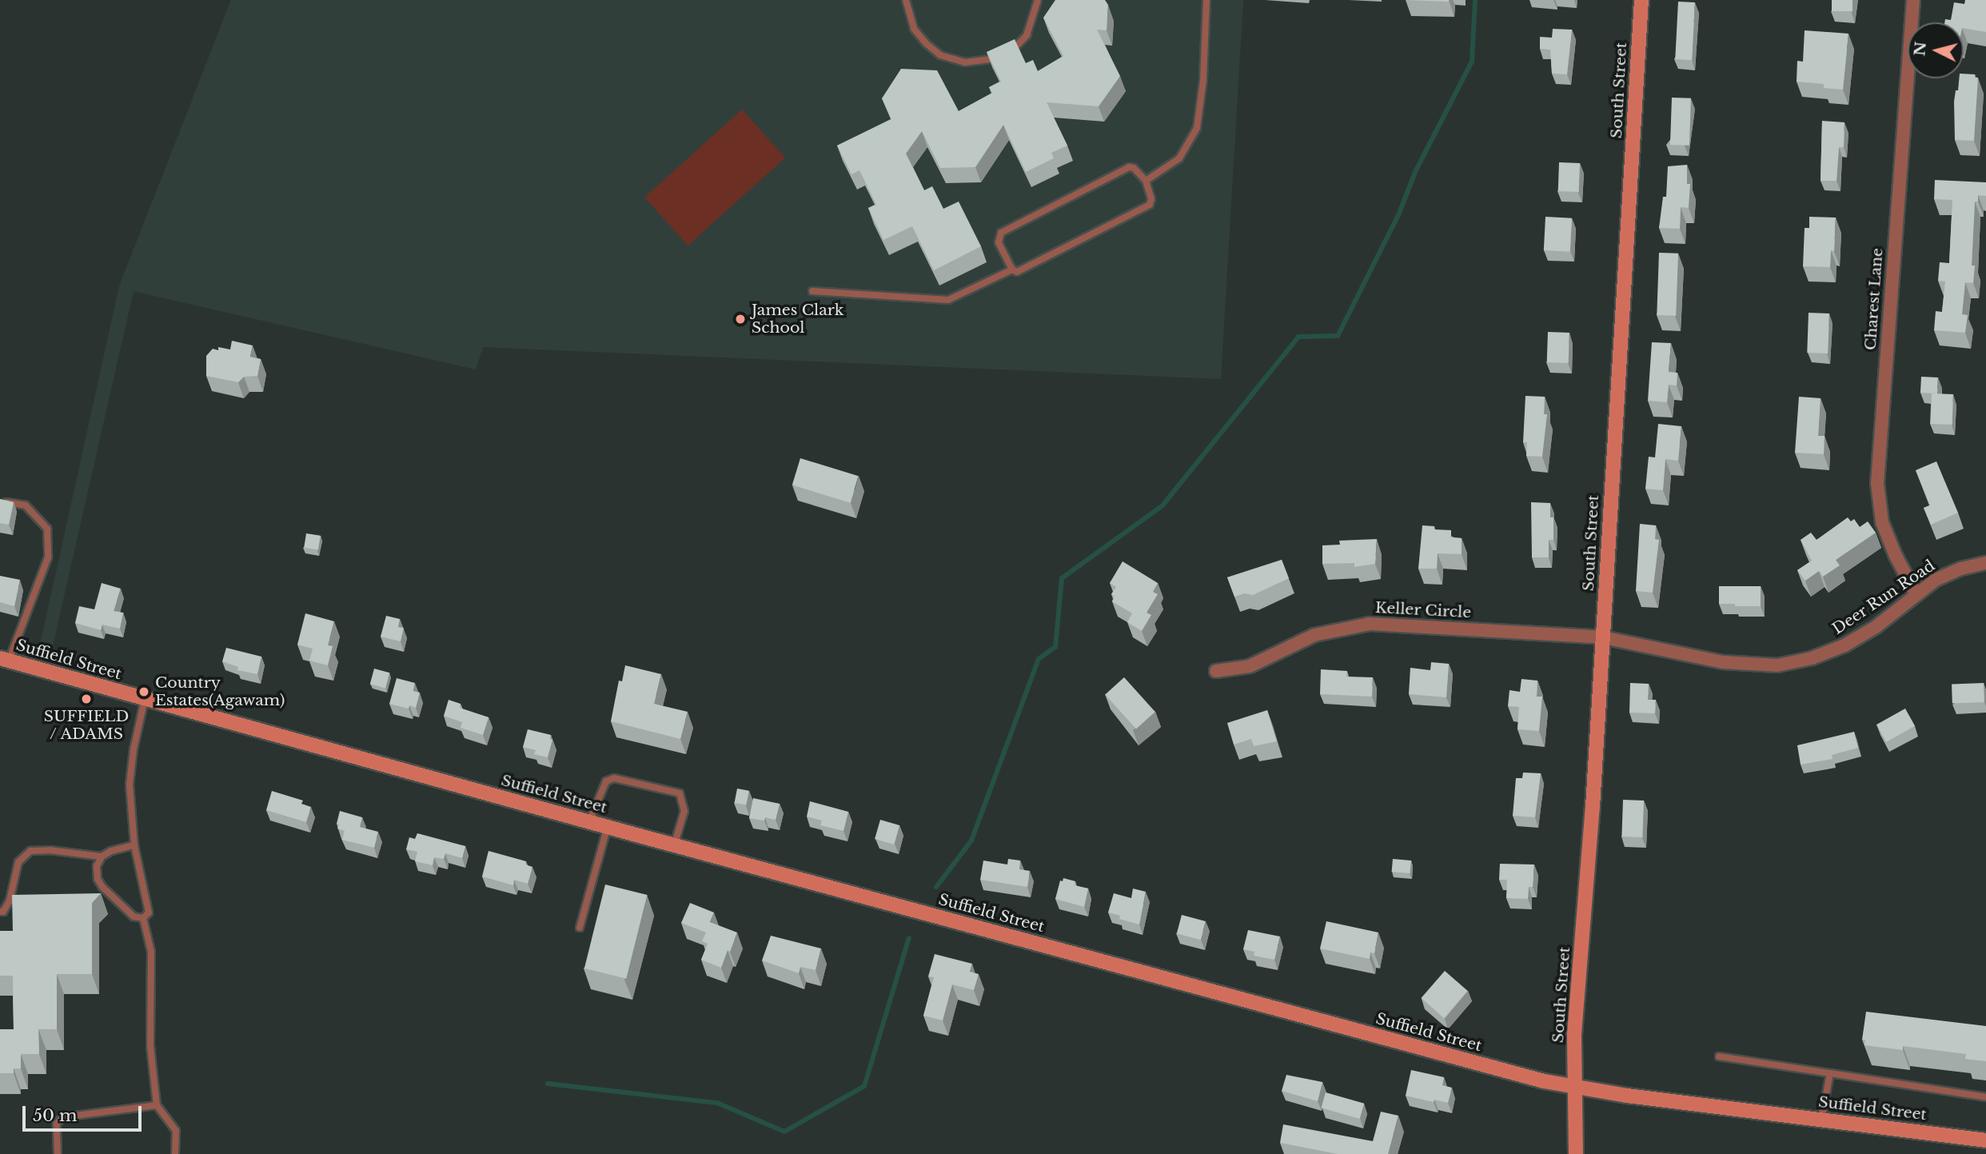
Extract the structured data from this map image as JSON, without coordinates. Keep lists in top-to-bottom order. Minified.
{"streets":{"main road":["South Street","Suffield Street"],"street":["Charest Lane","Deer Run Road","Keller Circle"]},"crossings":[["South Street","Deer Run Road"],["South Street","Keller Circle"],["South Street","Suffield Street"],["Charest Lane","Deer Run Road"],["Deer Run Road","Keller Circle"]],"places":["James Clark School","Country Estates(Agawam)","SUFFIELD / ADAMS"],"scale_bar":"50 m","north":"left"}
